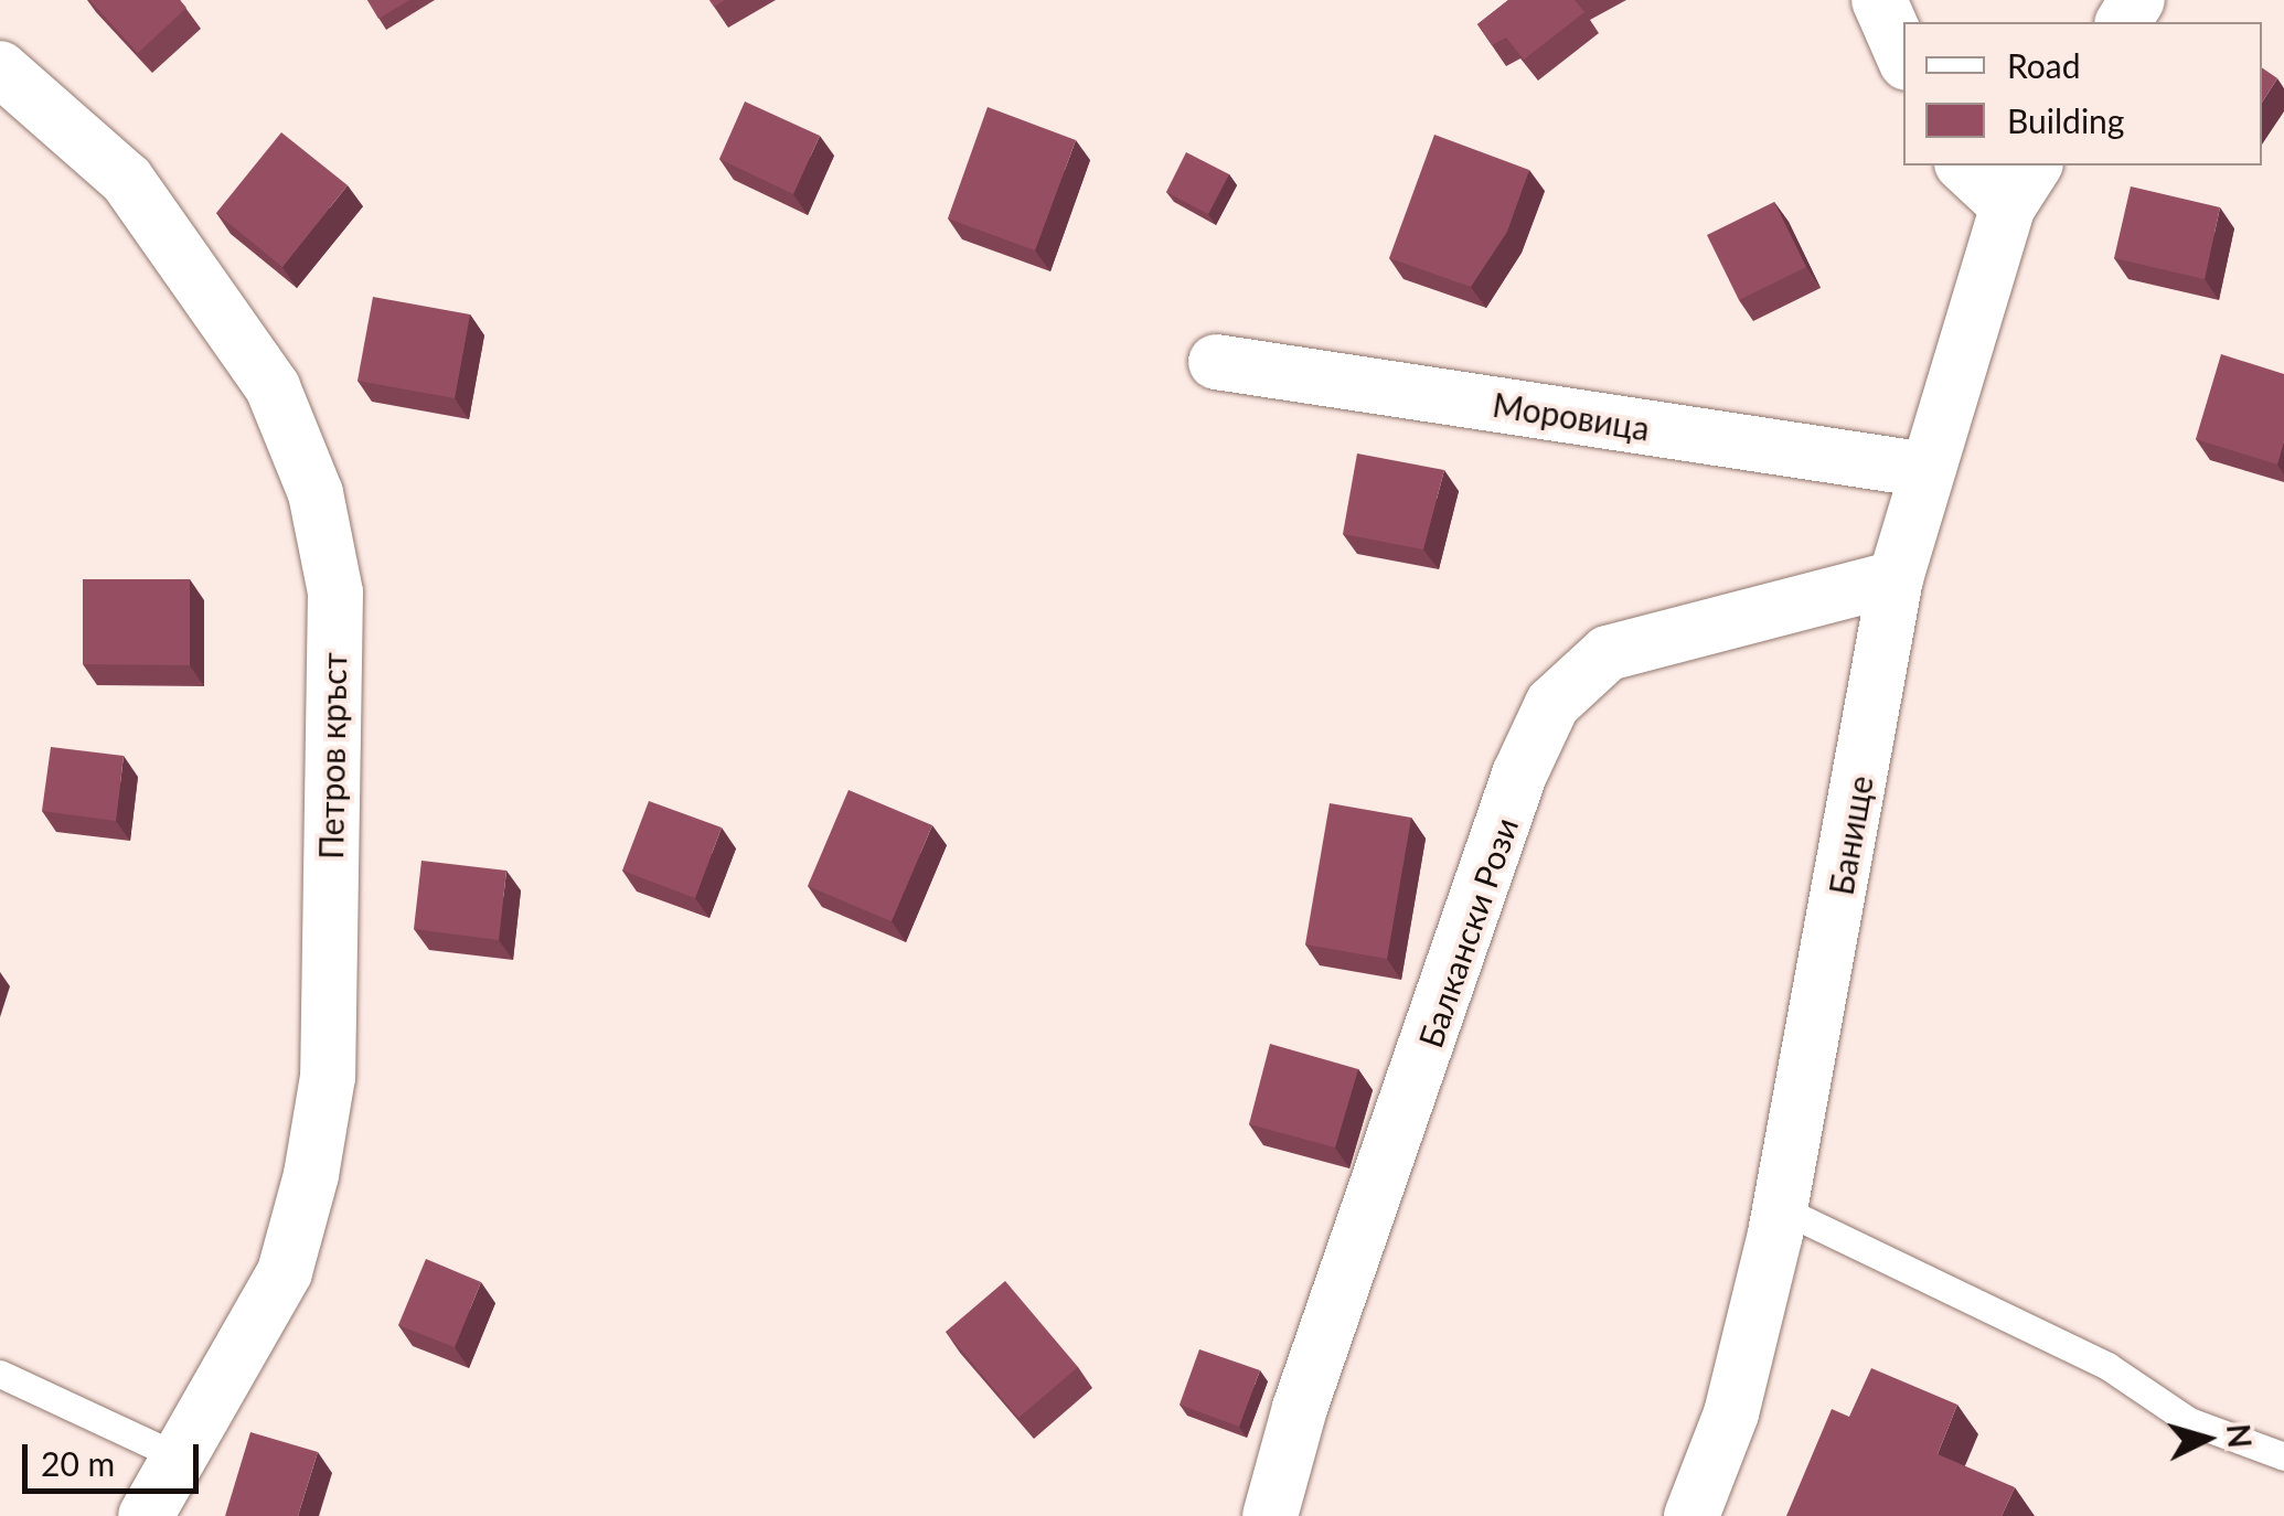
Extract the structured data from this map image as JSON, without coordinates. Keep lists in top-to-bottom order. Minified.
{"streets":{"street":["Моровица","Петров кръст","Банище","Балкански Рози"]},"crossings":[["Моровица","Банище"],["Банище","Балкански Рози"]],"legend":["Road","Building"],"scale_bar":"20 m","north":"right"}
